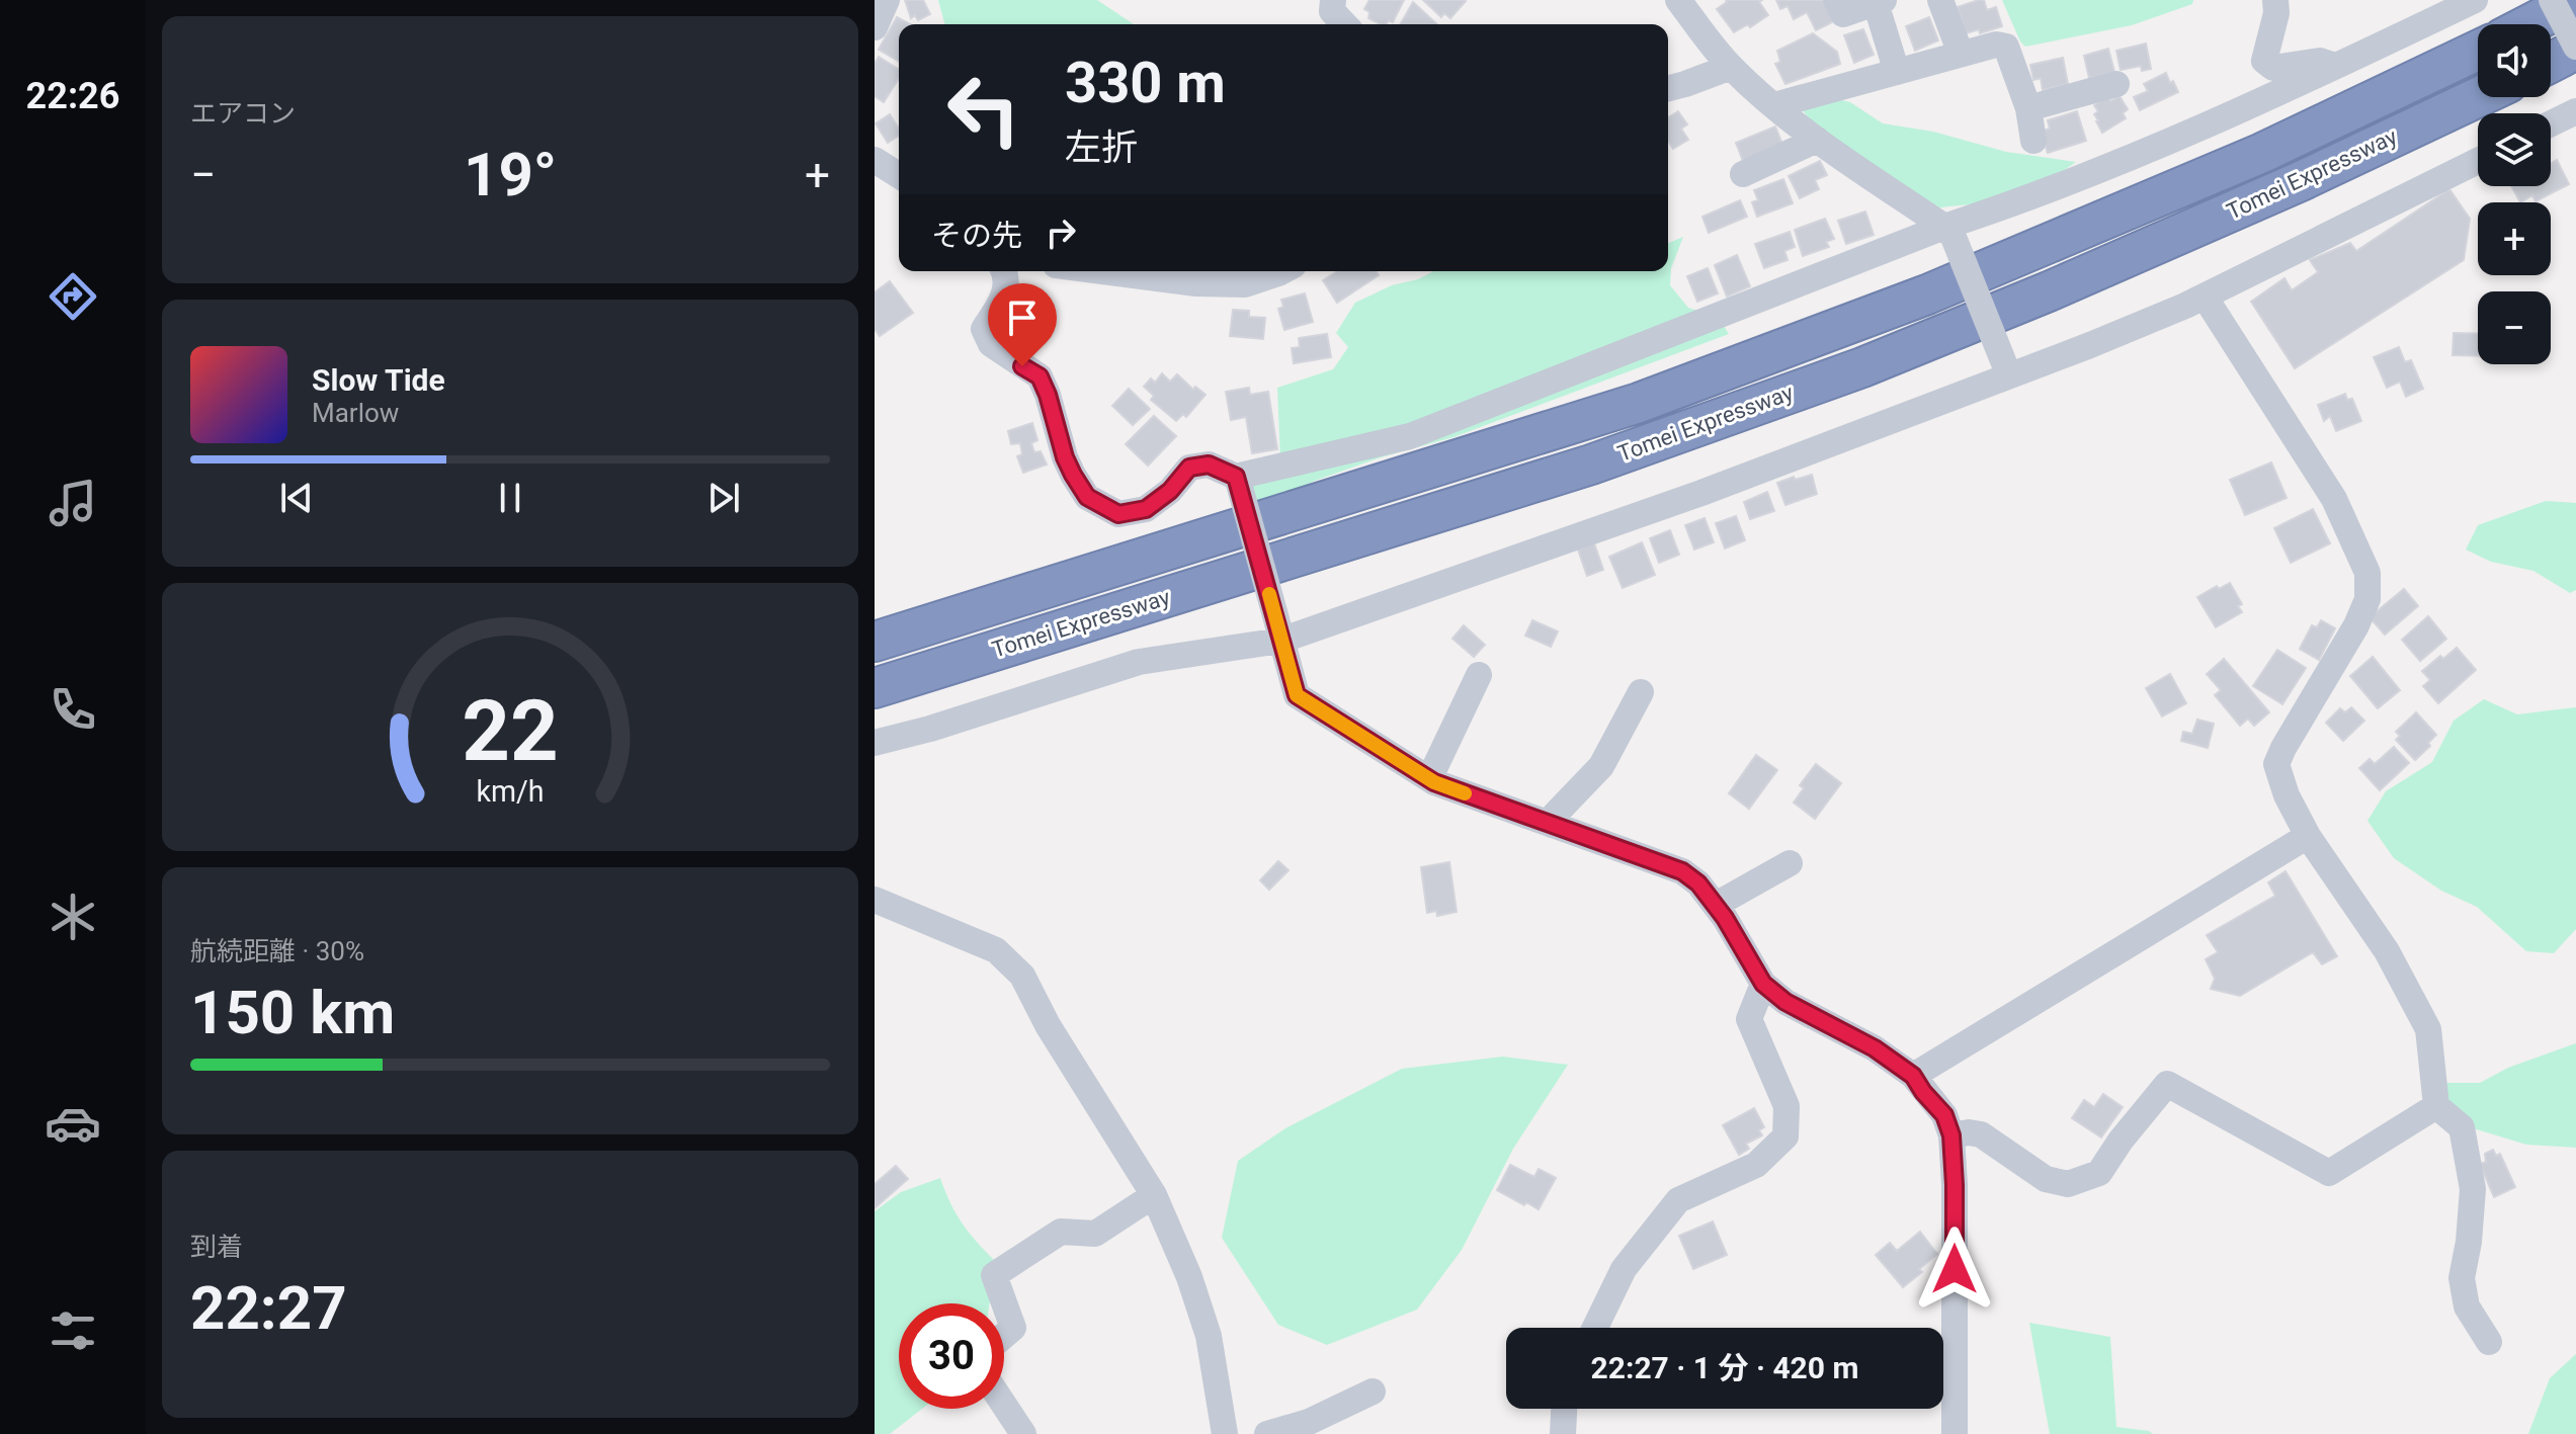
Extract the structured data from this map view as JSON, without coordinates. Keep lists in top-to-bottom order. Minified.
{"streets":{"highway":["Tomei Expressway"]},"page":{"tabs":"22:26","tile":["エアコン",["航続距離 · 30%","150 km"],["到着","22:27"]],"map_buttons":["+","−"],"turn":["330 m","左折"],"heat":["−","19°","+"],"then":"その先","song":["Slow Tide","Marlow"],"limit":"30","trip":"22:27 · 1 分 · 420 m","gauge":["22","km/h"]}}
